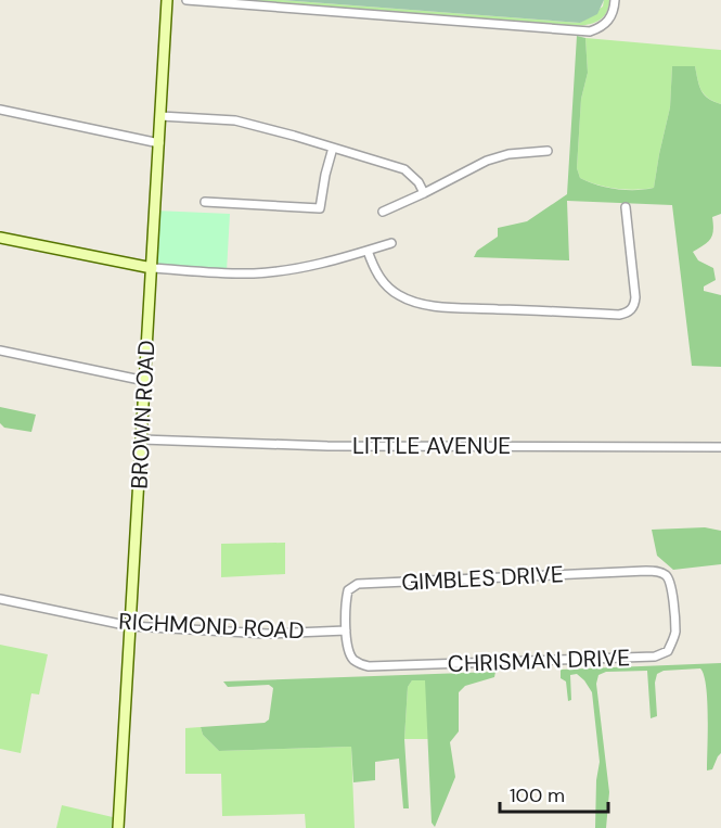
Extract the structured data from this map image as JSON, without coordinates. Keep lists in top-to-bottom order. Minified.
{"streets":{"main road":["BROWN ROAD"],"street":["LITTLE AVENUE","GIMBLES DRIVE","RICHMOND ROAD","CHRISMAN DRIVE"]},"crossings":[["BROWN ROAD","LITTLE AVENUE"],["BROWN ROAD","RICHMOND ROAD"],["GIMBLES DRIVE","RICHMOND ROAD"],["GIMBLES DRIVE","CHRISMAN DRIVE"],["RICHMOND ROAD","CHRISMAN DRIVE"]],"scale_bar":"100 m"}
